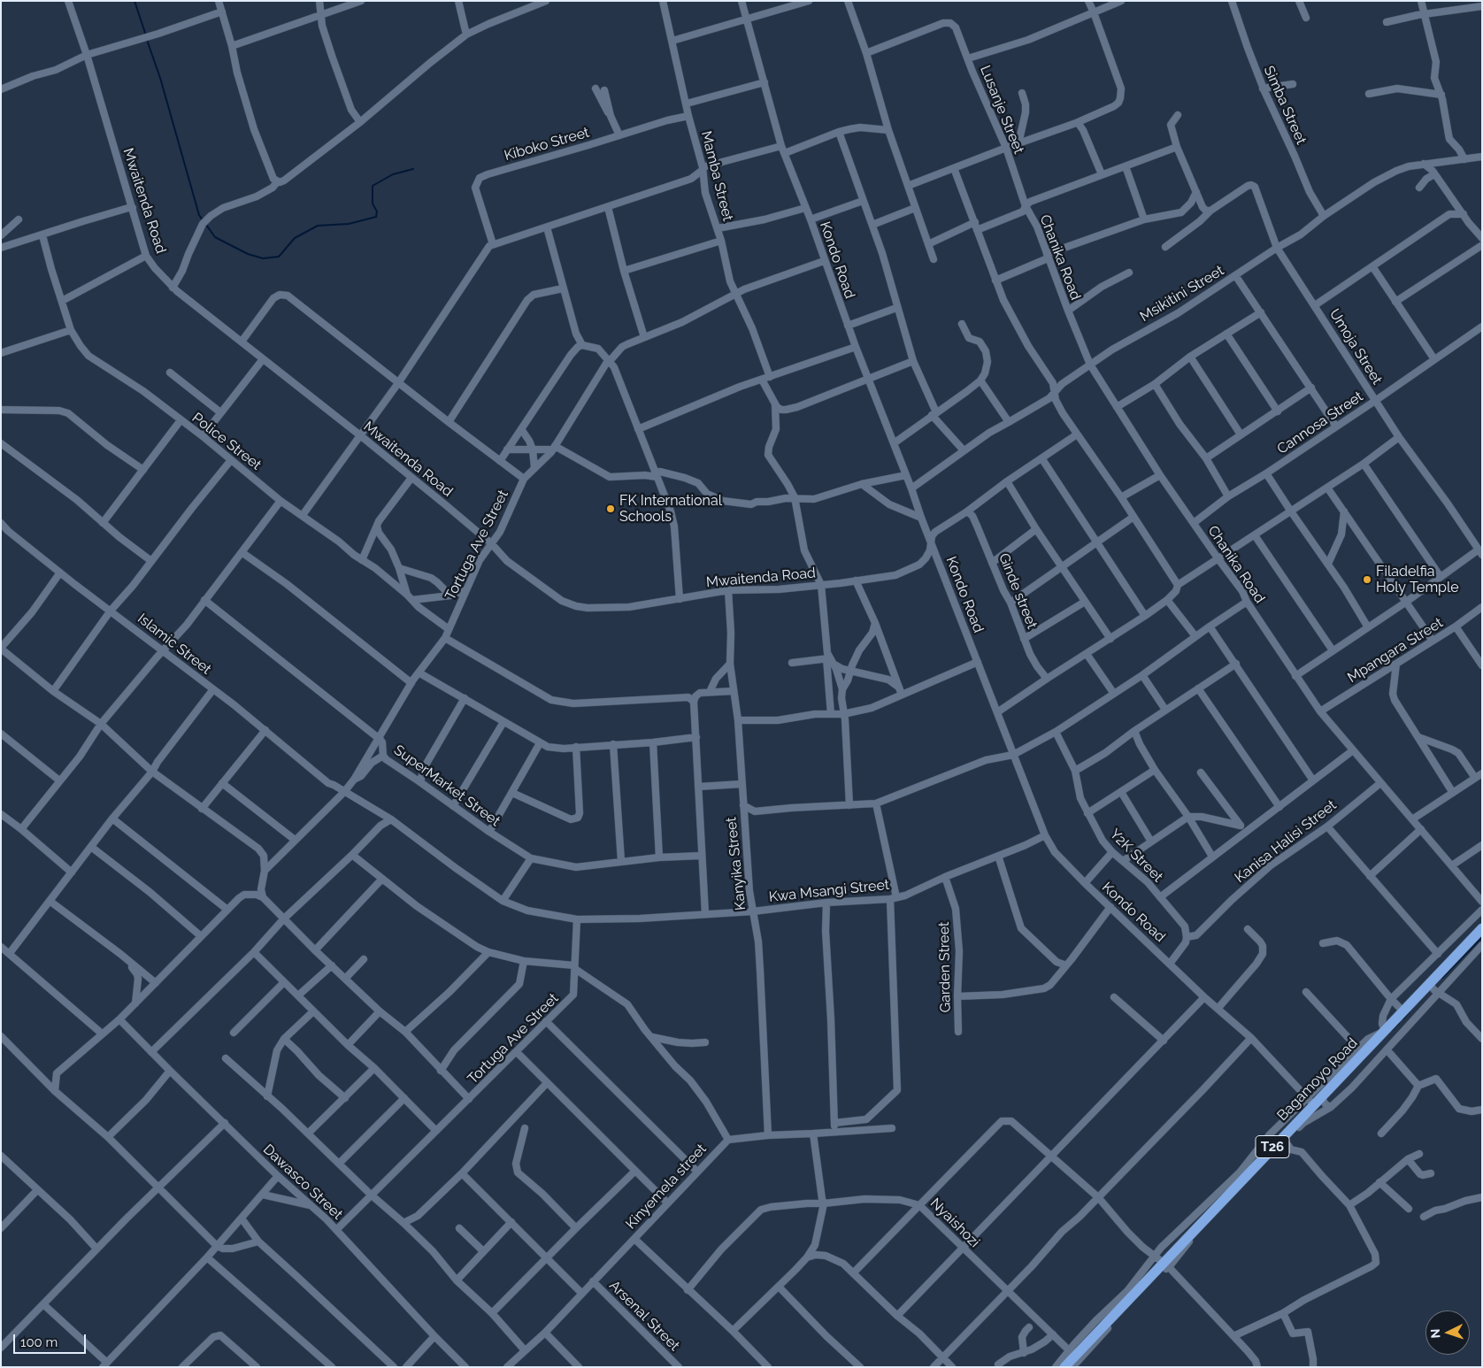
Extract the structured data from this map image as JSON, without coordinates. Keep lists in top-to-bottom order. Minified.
{"streets":{"highway":["Bagamoyo Road","T26"],"street":["Simba Street","Lusanje Street","Kiboko Street","Mamba Street","Mwaitenda Road","Chanika Road","Kondo Road","Msikitini Street","Umoja Street","Cannosa Street","Police Street","Tortuga Ave Street","Ginde street","Islamic Street","Mpangara Street","SuperMarket Street","Kanisa Halisi Street","Y2K Street","Kanyika Street","Kwa Msangi Street","Garden Street","Dawasco Street","Kinyemela street","Nyaishozi","Arsenal Street"]},"crossings":[["Simba Street","Msikitini Street"],["Lusanje Street","Chanika Road"],["Kiboko Street","Mamba Street"],["Mamba Street","Tortuga Ave Street"],["Mwaitenda Road","Kondo Road"],["Mwaitenda Road","Tortuga Ave Street"],["Mwaitenda Road","Ginde street"],["Mwaitenda Road","Kanyika Street"],["Chanika Road","Msikitini Street"],["Chanika Road","Cannosa Street"],["Chanika Road","Mpangara Street"],["Chanika Road","Kanisa Halisi Street"],["Kondo Road","Msikitini Street"],["Kondo Road","Tortuga Ave Street"],["Kondo Road","Kwa Msangi Street"],["Kondo Road","Bagamoyo Road"],["Msikitini Street","Umoja Street"],["Umoja Street","Cannosa Street"],["Police Street","Tortuga Ave Street"],["Tortuga Ave Street","Islamic Street"],["Tortuga Ave Street","SuperMarket Street"],["Tortuga Ave Street","Kwa Msangi Street"],["Tortuga Ave Street","Dawasco Street"],["Kanisa Halisi Street","Y2K Street"],["Kanyika Street","Kwa Msangi Street"],["Kwa Msangi Street","Garden Street"],["Kinyemela street","Arsenal Street"]],"places":["FK International Schools","Filadelfia Holy Temple"],"scale_bar":"100 m","north":"left"}
